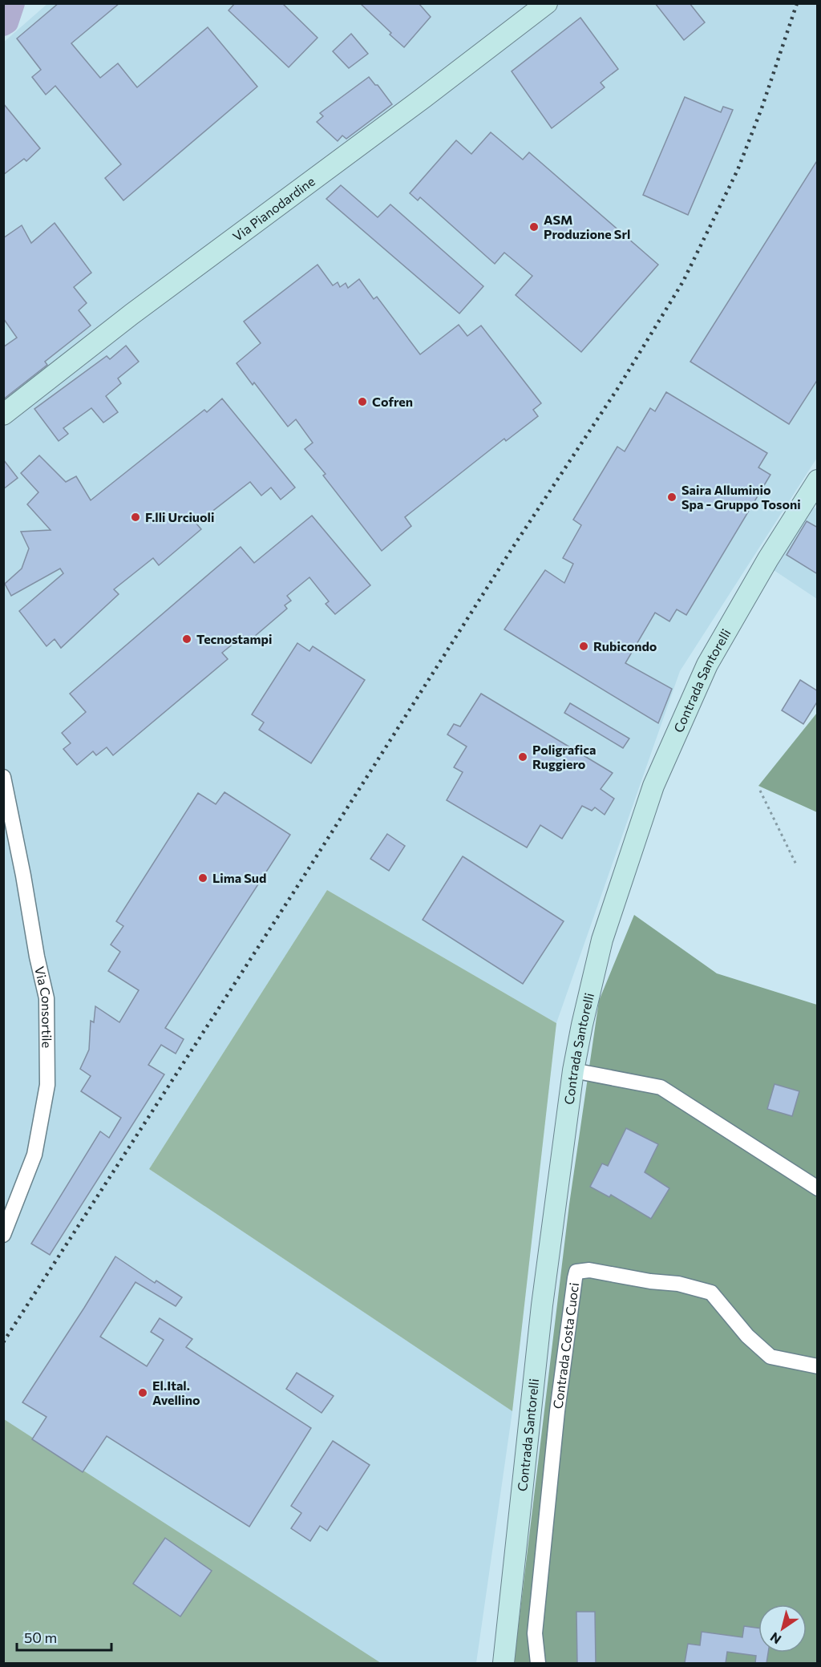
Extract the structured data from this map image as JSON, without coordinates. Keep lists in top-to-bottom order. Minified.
{"streets":{"main road":["Via Pianodardine","Contrada Santorelli"],"street":["Via Consortile","Contrada Costa Cuoci"]},"places":["ASM Produzione Srl","Cofren","Saira Alluminio Spa - Gruppo Tosoni","F.lli Urciuoli","Tecnostampi","Rubicondo","Poligrafica Ruggiero","Lima Sud","El.Ital. Avellino"],"scale_bar":"50 m","north":"bottom left"}
